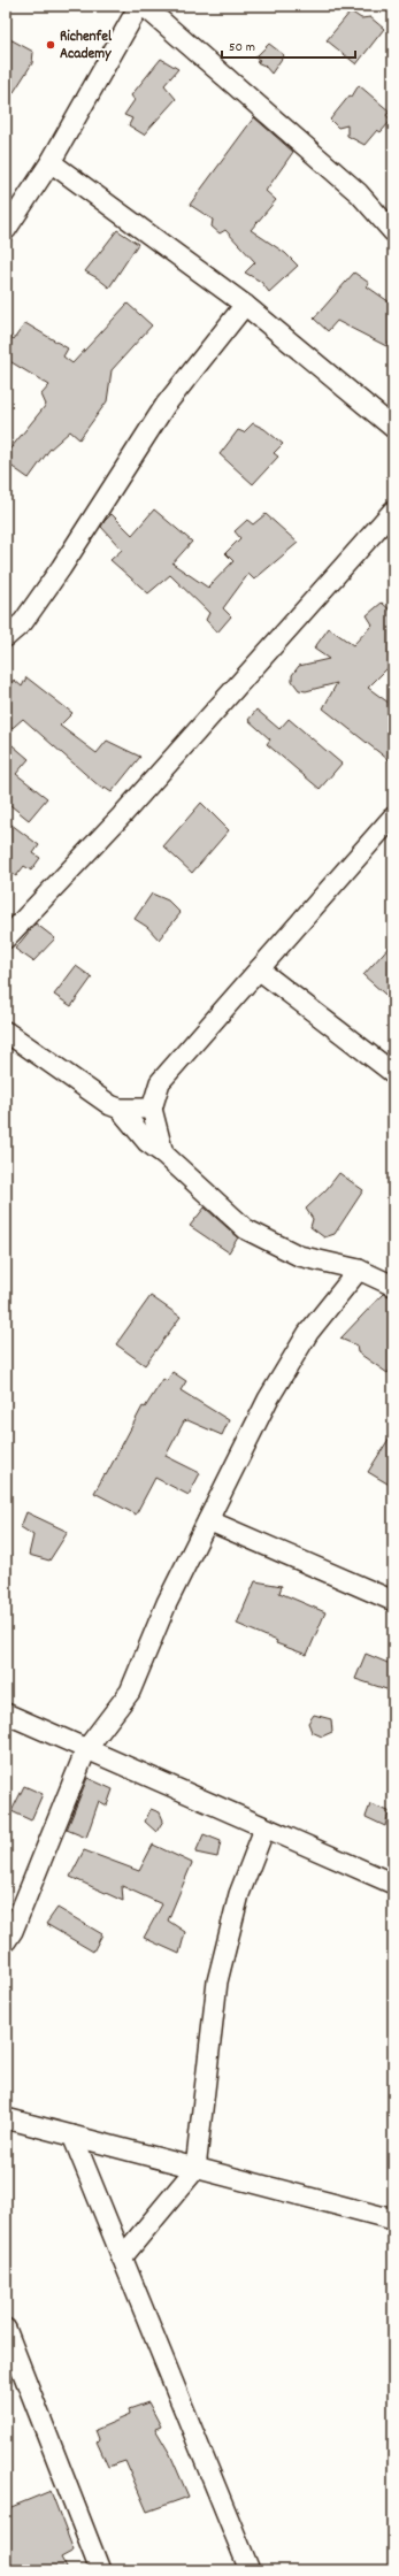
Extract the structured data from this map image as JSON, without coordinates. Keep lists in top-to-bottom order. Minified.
{"places":["Richenfel Academy"],"scale_bar":"50 m"}
